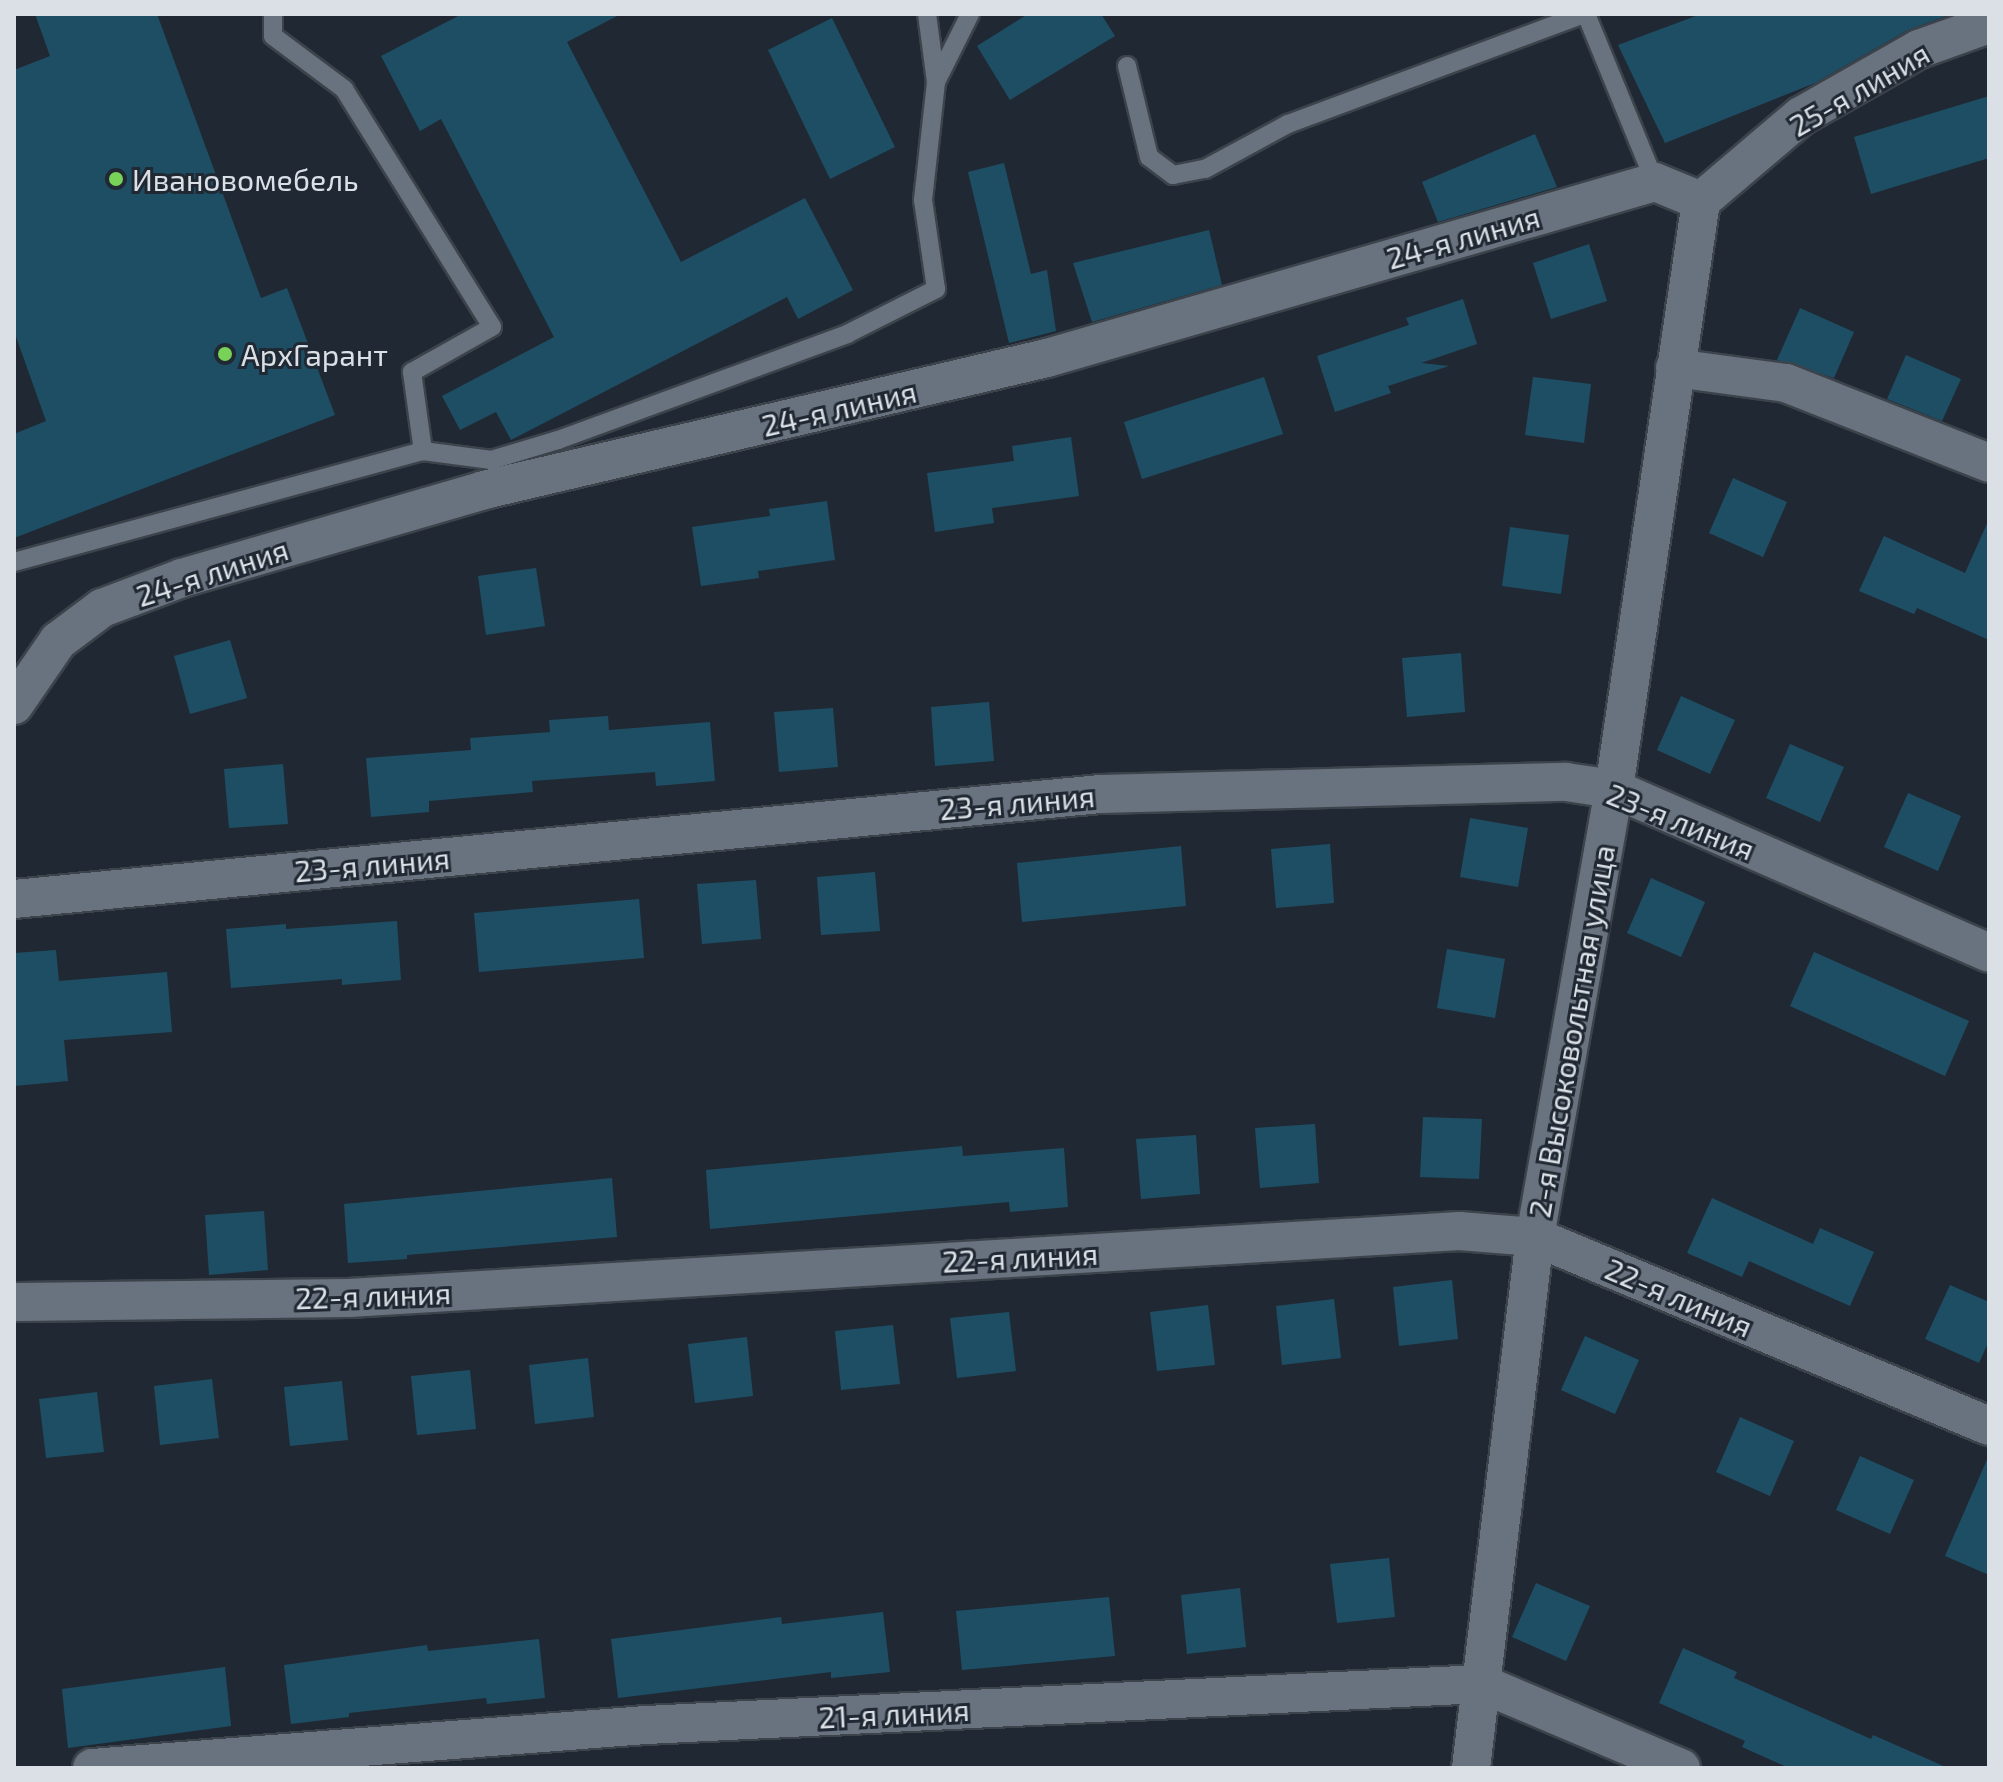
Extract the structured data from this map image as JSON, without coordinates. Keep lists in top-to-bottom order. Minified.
{"streets":{"street":["25-я линия","24-я линия","23-я линия","2-я Высоковольтная улица","22-я линия","21-я линия"]},"crossings":[["25-я линия","2-я Высоковольтная улица"],["23-я линия","2-я Высоковольтная улица"],["2-я Высоковольтная улица","22-я линия"],["2-я Высоковольтная улица","21-я линия"]],"places":["Ивановомебель","АрхГарант"]}
